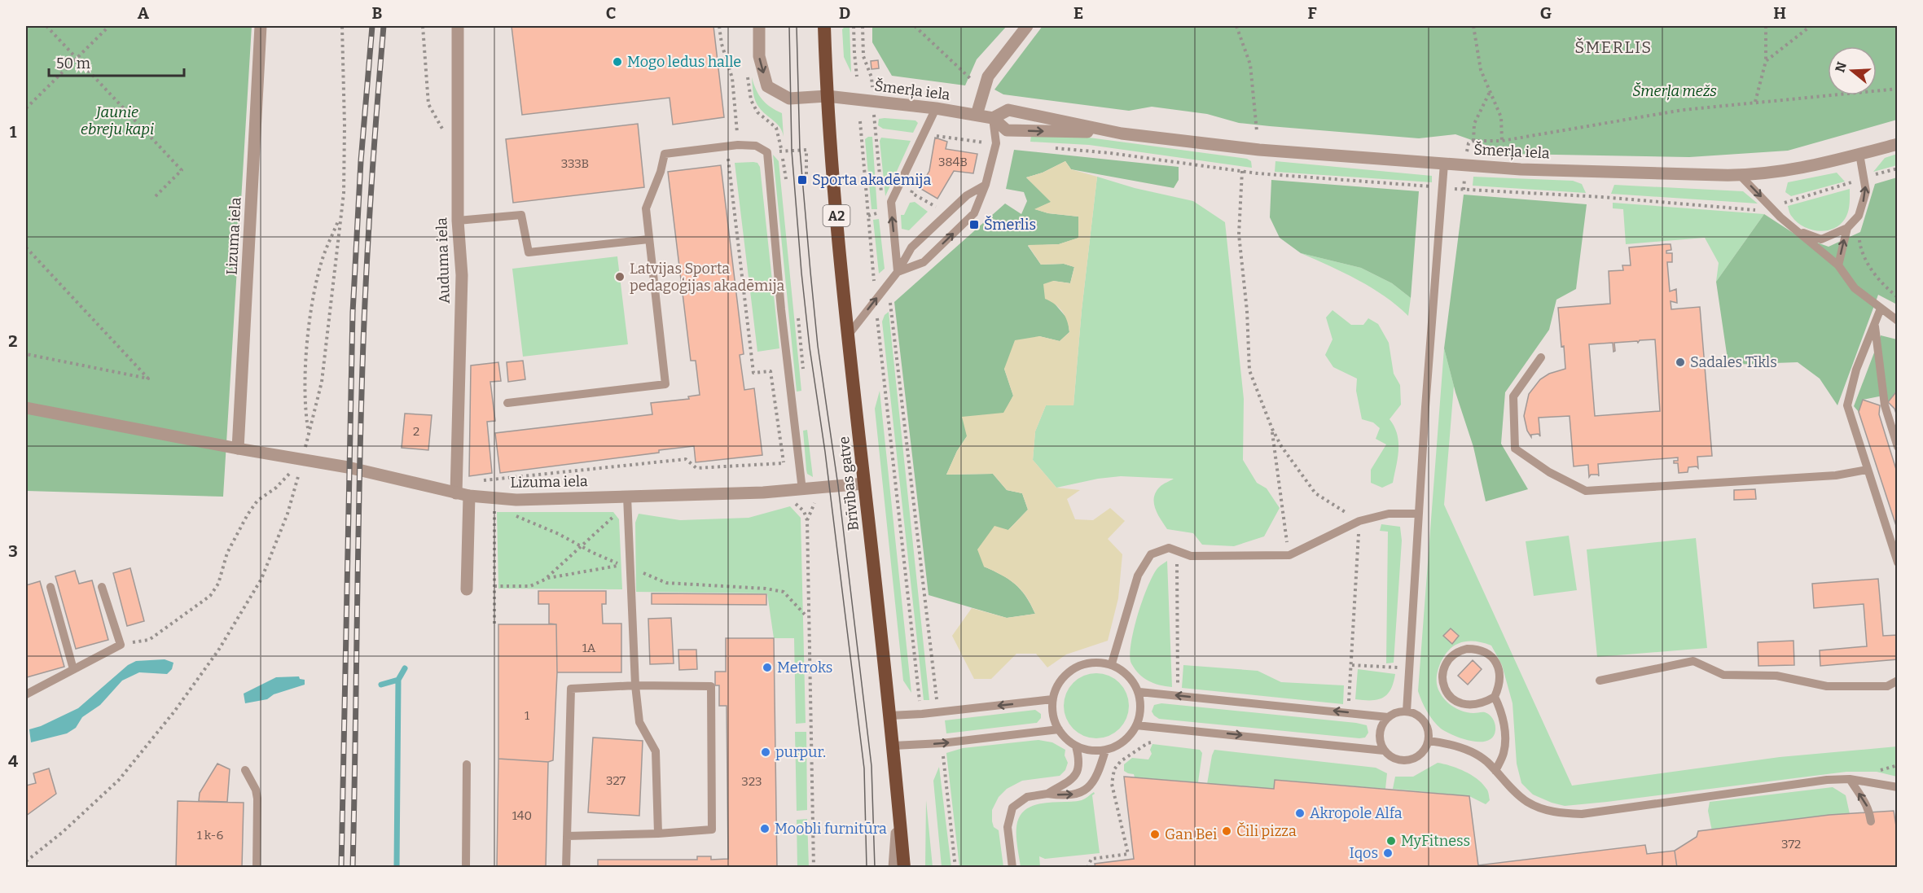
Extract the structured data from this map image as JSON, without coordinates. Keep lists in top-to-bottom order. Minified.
{"streets":{"highway":["A2","Brīvības gatve"],"street":["Šmerļa iela","Lizuma iela","Auduma iela"]},"crossings":[["Šmerļa iela","Brīvības gatve"],["Lizuma iela","Auduma iela"],["Lizuma iela","Brīvības gatve"]],"districts":["ŠMERLIS"],"parks":["Šmerļa mežs","Jaunie ebreju kapi"],"places":{"other":["Mogo ledus halle","Latvijas Sporta pedagoģijas akadēmija","Sadales Tīkls","Metroks","purpur.","Akropole Alfa","Moobli furnitūra","Čili pizza","Gan Bei","MyFitness","Iqos"],"transit":["Sporta akadēmija","Šmerlis"]},"house_numbers":["384B","333B","2","1A","1","327","323","140","1 k-6","372"],"scale_bar":"50 m","north":"left","grid":{"columns":["A","B","C","D","E","F","G","H"],"rows":["1","2","3","4"]}}
